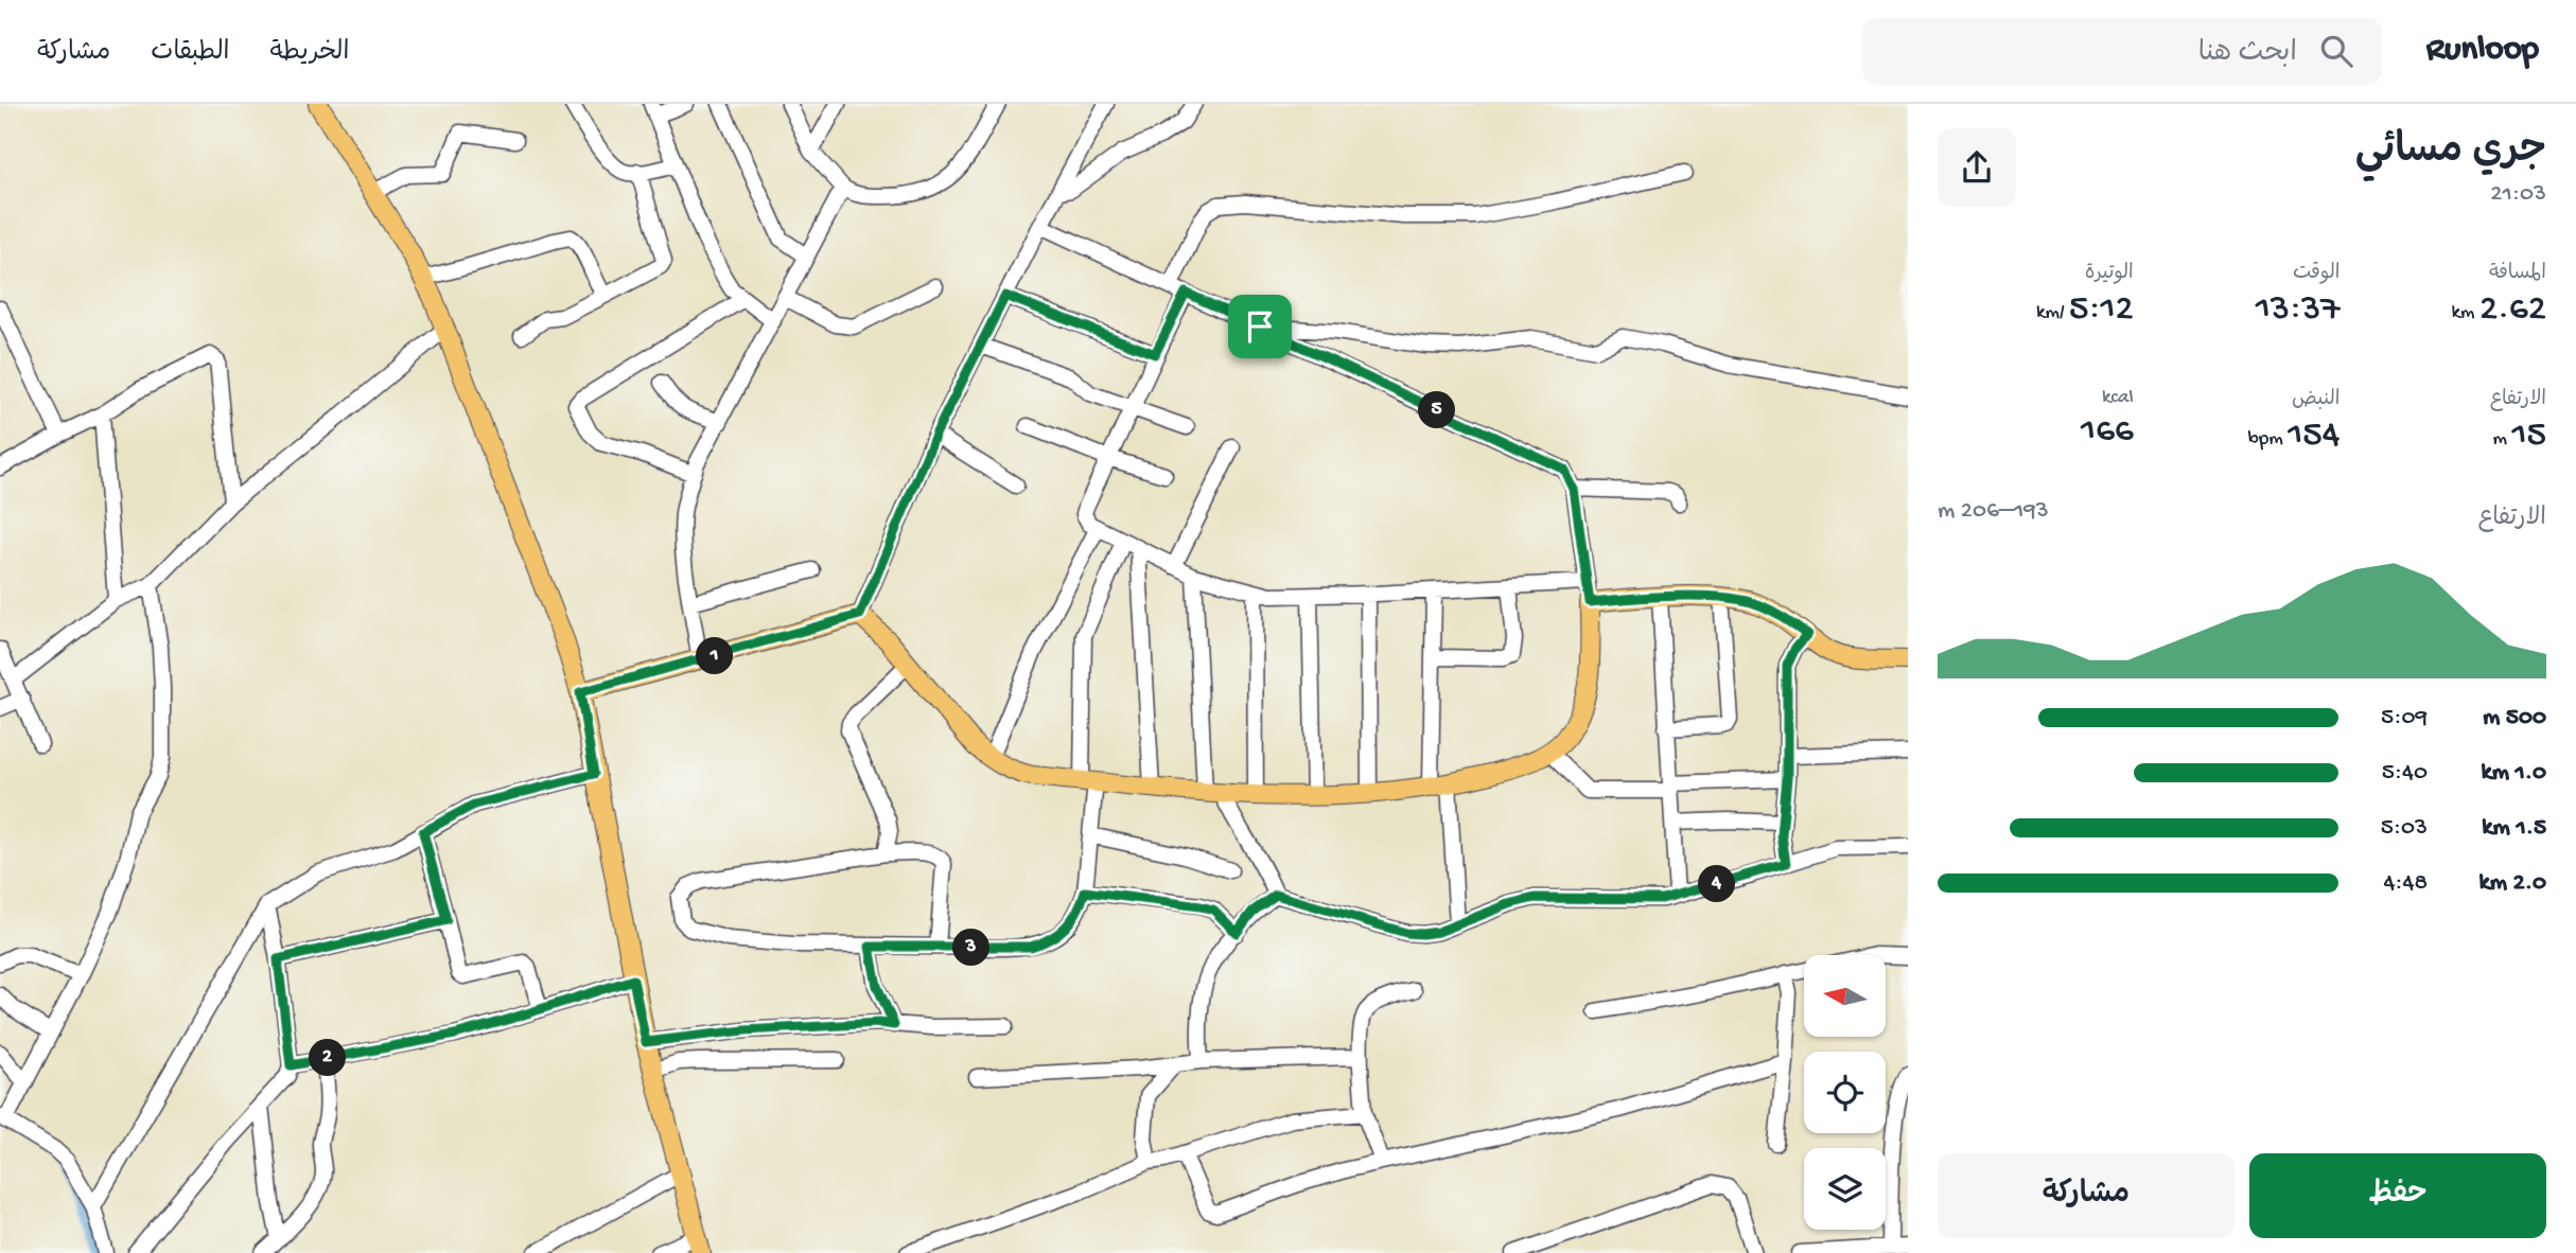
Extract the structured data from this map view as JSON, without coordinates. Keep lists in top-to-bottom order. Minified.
{"north":"left","page":{"header":"Runloop","search":"ابحث هنا","nav":["الخريطة","الطبقات","مشاركة"],"heading":["جري مسائي","21:03"],"stats":[["المسافة","2.62 km"],["الوقت","13:37"],["الوتيرة","5:12 /km"],["الارتفاع","15 m"],["النبض","154 bpm"],["kcal","166"]],"pins":["5","1","4","3","2"],"chart":["الارتفاع","193–206 m"],"list":[{"name":"500 m","note":"5:09"},{"name":"1.0 km","note":"5:40"},{"name":"1.5 km","note":"5:03"},{"name":"2.0 km","note":"4:48"}],"buttons":["حفظ","مشاركة"]}}
